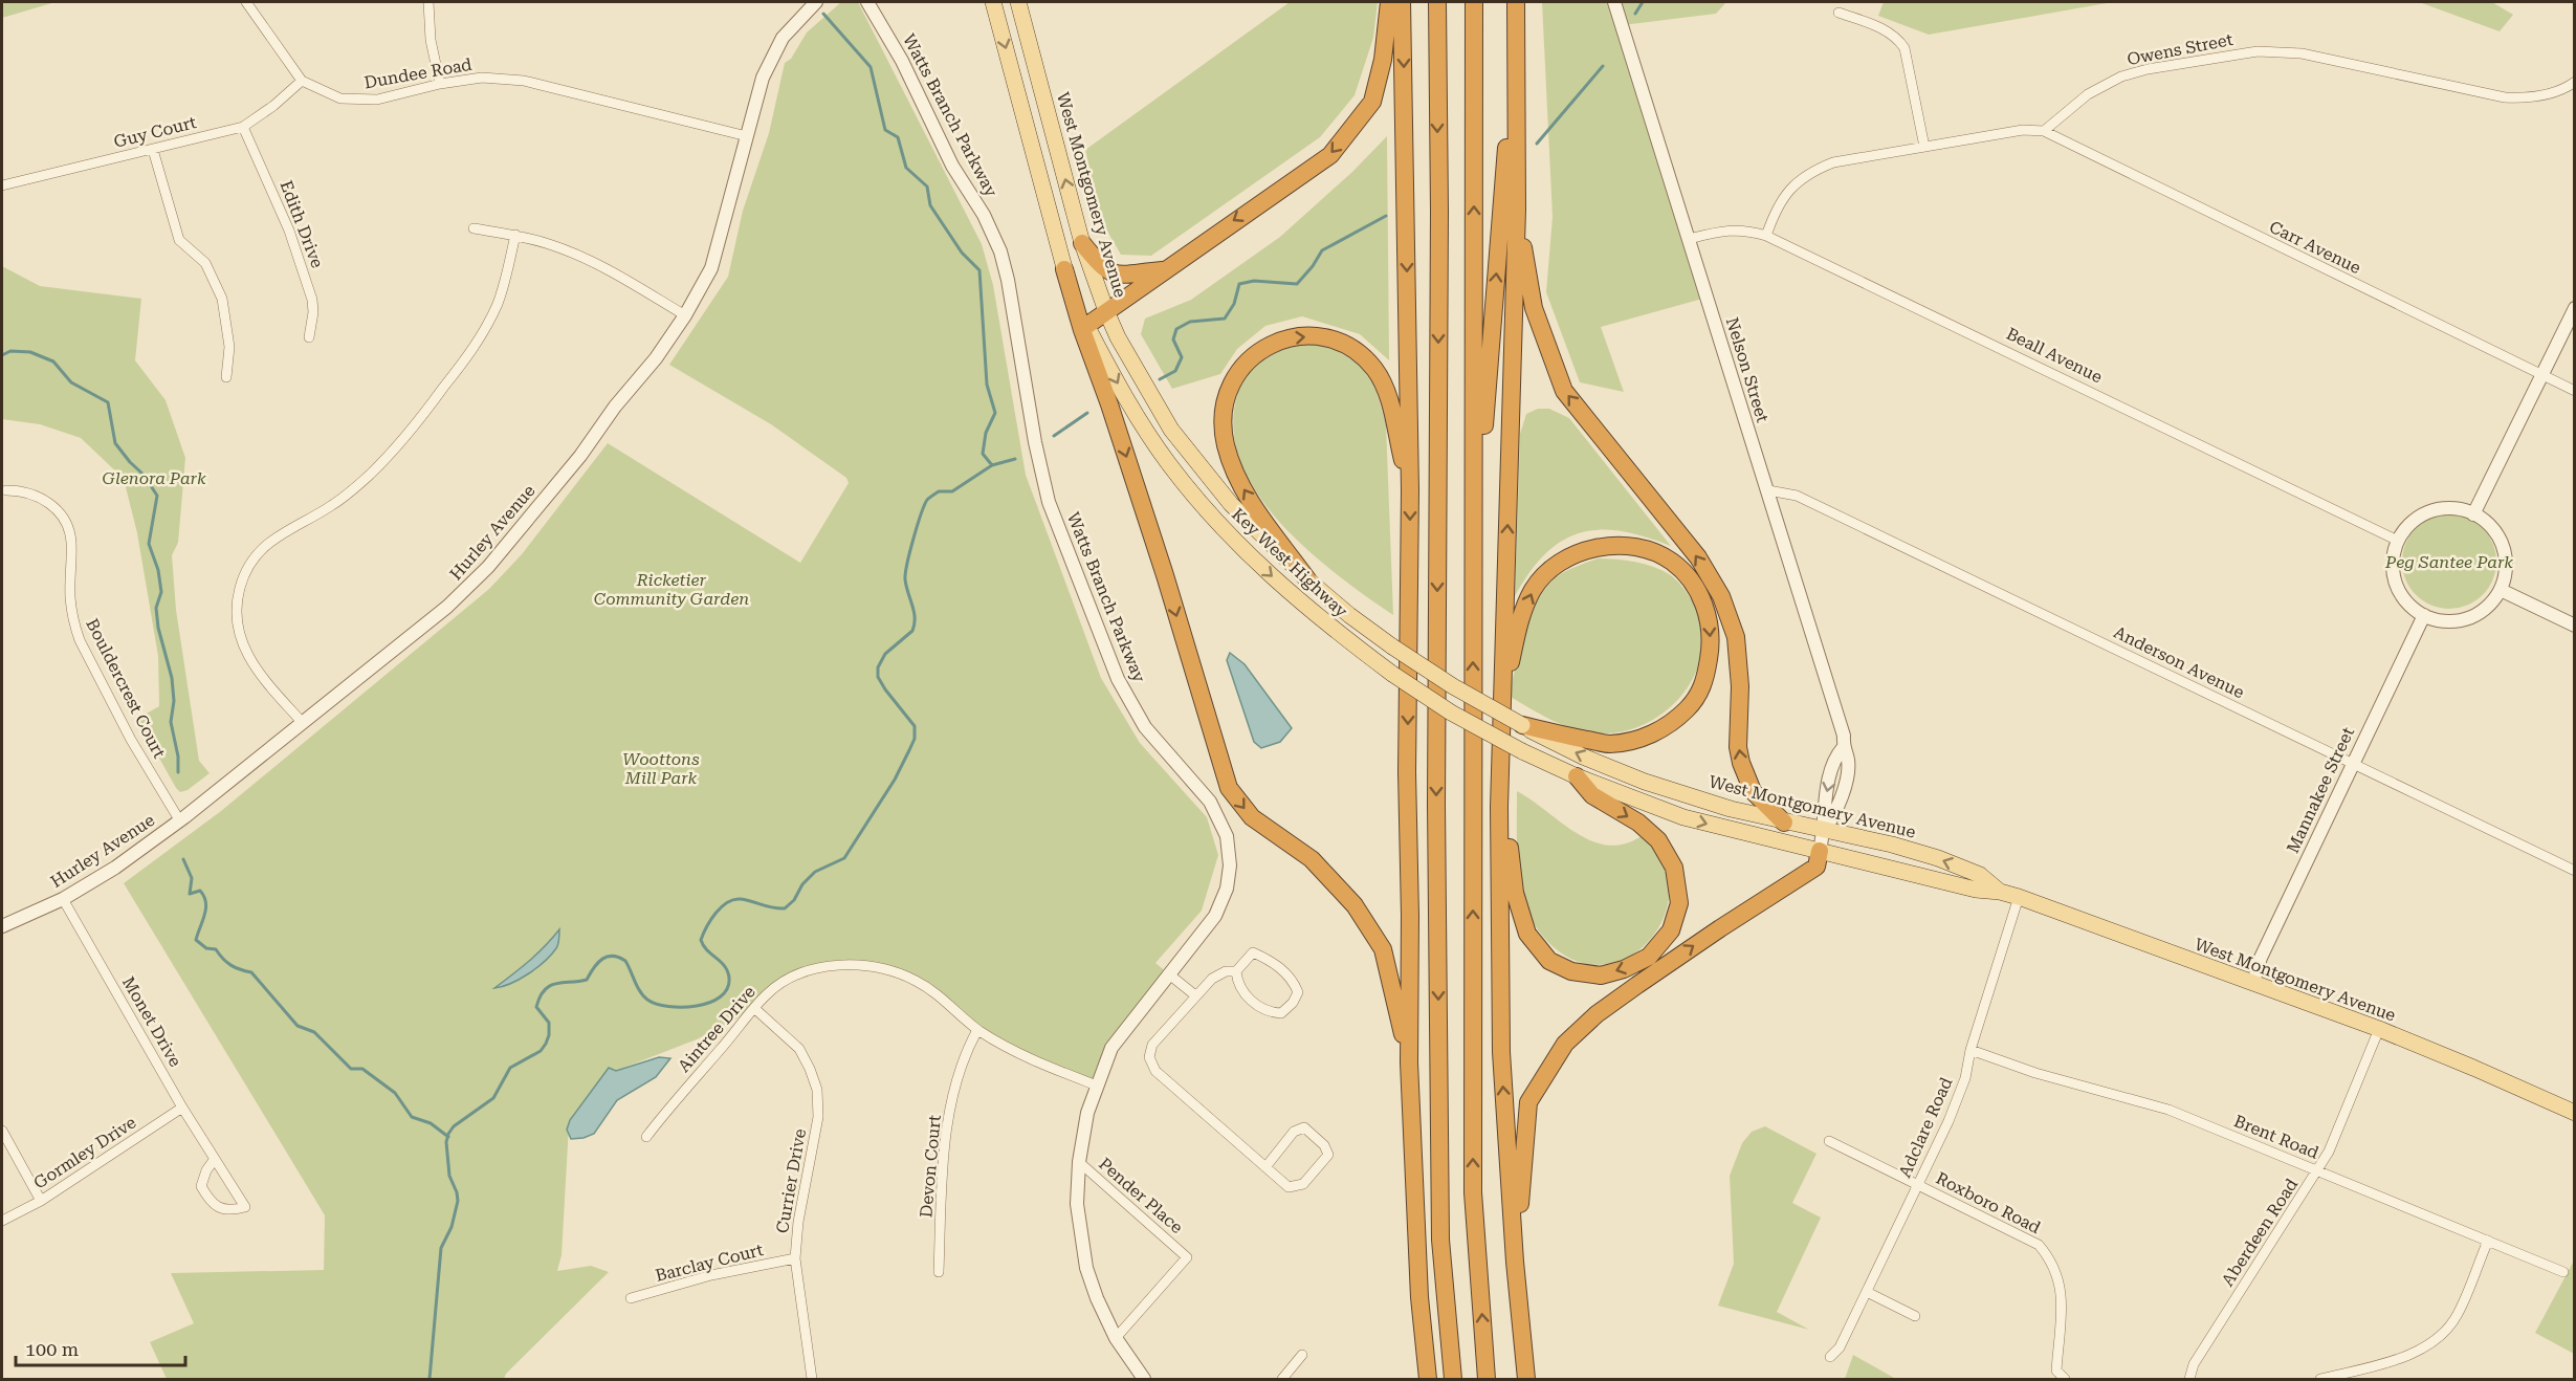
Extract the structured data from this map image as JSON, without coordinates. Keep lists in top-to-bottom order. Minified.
{"streets":{"main road":["West Montgomery Avenue","Key West Highway"],"street":["Owens Street","Dundee Road","Watts Branch Parkway","Guy Court","Edith Drive","Carr Avenue","Beall Avenue","Nelson Street","Hurley Avenue","Anderson Avenue","Bouldercrest Court","Mannakee Street","Monet Drive","Aintree Drive","Adclare Road","Brent Road","Gormley Drive","Devon Court","Currier Drive","Pender Place","Roxboro Road","Aberdeen Road","Barclay Court"]},"crossings":[["Owens Street","Carr Avenue"],["Dundee Road","Guy Court"],["Dundee Road","Hurley Avenue"],["Watts Branch Parkway","Aintree Drive"],["Watts Branch Parkway","Pender Place"],["Guy Court","Edith Drive"],["West Montgomery Avenue","Nelson Street"],["West Montgomery Avenue","Key West Highway"],["West Montgomery Avenue","Mannakee Street"],["West Montgomery Avenue","Adclare Road"],["West Montgomery Avenue","Aberdeen Road"],["Beall Avenue","Nelson Street"],["Beall Avenue","Mannakee Street"],["Nelson Street","Anderson Avenue"],["Hurley Avenue","Bouldercrest Court"],["Hurley Avenue","Monet Drive"],["Anderson Avenue","Mannakee Street"],["Monet Drive","Gormley Drive"],["Aintree Drive","Devon Court"],["Aintree Drive","Currier Drive"],["Adclare Road","Brent Road"],["Adclare Road","Roxboro Road"],["Brent Road","Aberdeen Road"],["Currier Drive","Barclay Court"]],"one_way":["Key West Highway"],"parks":["Glenora Park","Peg Santee Park","Ricketier Community Garden","Woottons Mill Park"],"scale_bar":"100 m"}
